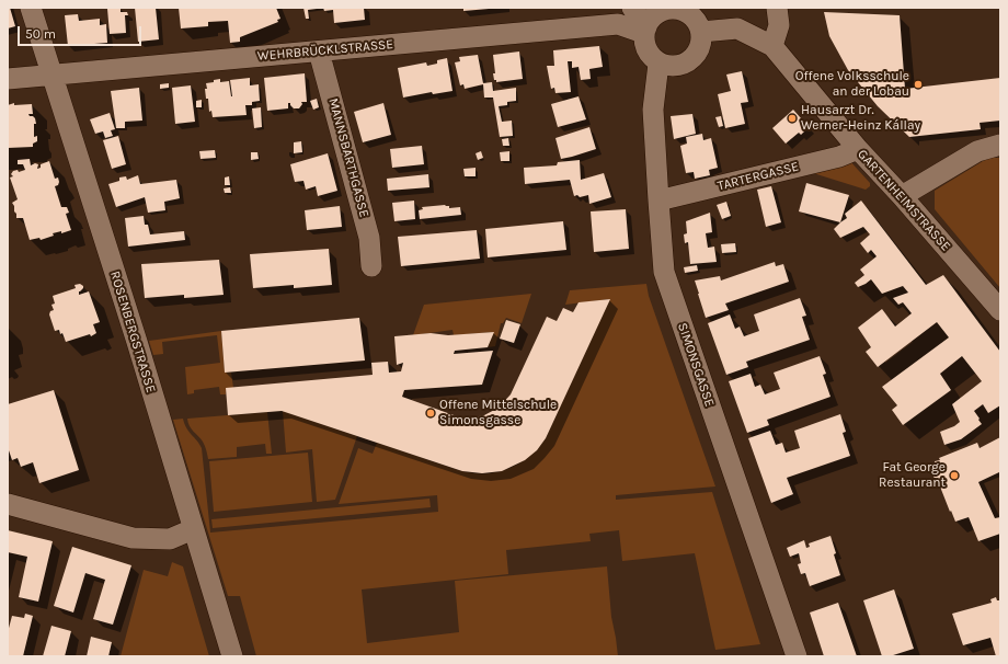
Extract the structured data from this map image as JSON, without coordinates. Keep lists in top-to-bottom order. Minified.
{"streets":{"street":["WEHRBRÜCKLSTRASSE","MANNSBARTHGASSE","TARTERGASSE","GARTENHEIMSTRASSE","ROSENBERGSTRASSE","SIMONSGASSE"]},"crossings":[["WEHRBRÜCKLSTRASSE","MANNSBARTHGASSE"],["WEHRBRÜCKLSTRASSE","GARTENHEIMSTRASSE"],["WEHRBRÜCKLSTRASSE","ROSENBERGSTRASSE"],["WEHRBRÜCKLSTRASSE","SIMONSGASSE"],["TARTERGASSE","GARTENHEIMSTRASSE"],["TARTERGASSE","SIMONSGASSE"],["GARTENHEIMSTRASSE","SIMONSGASSE"]],"places":["Offene Volksschule an der Lobau","Hausarzt Dr. Werner-Heinz Kállay","Offene Mittelschule Simonsgasse","Fat George Restaurant"],"scale_bar":"50 m"}
